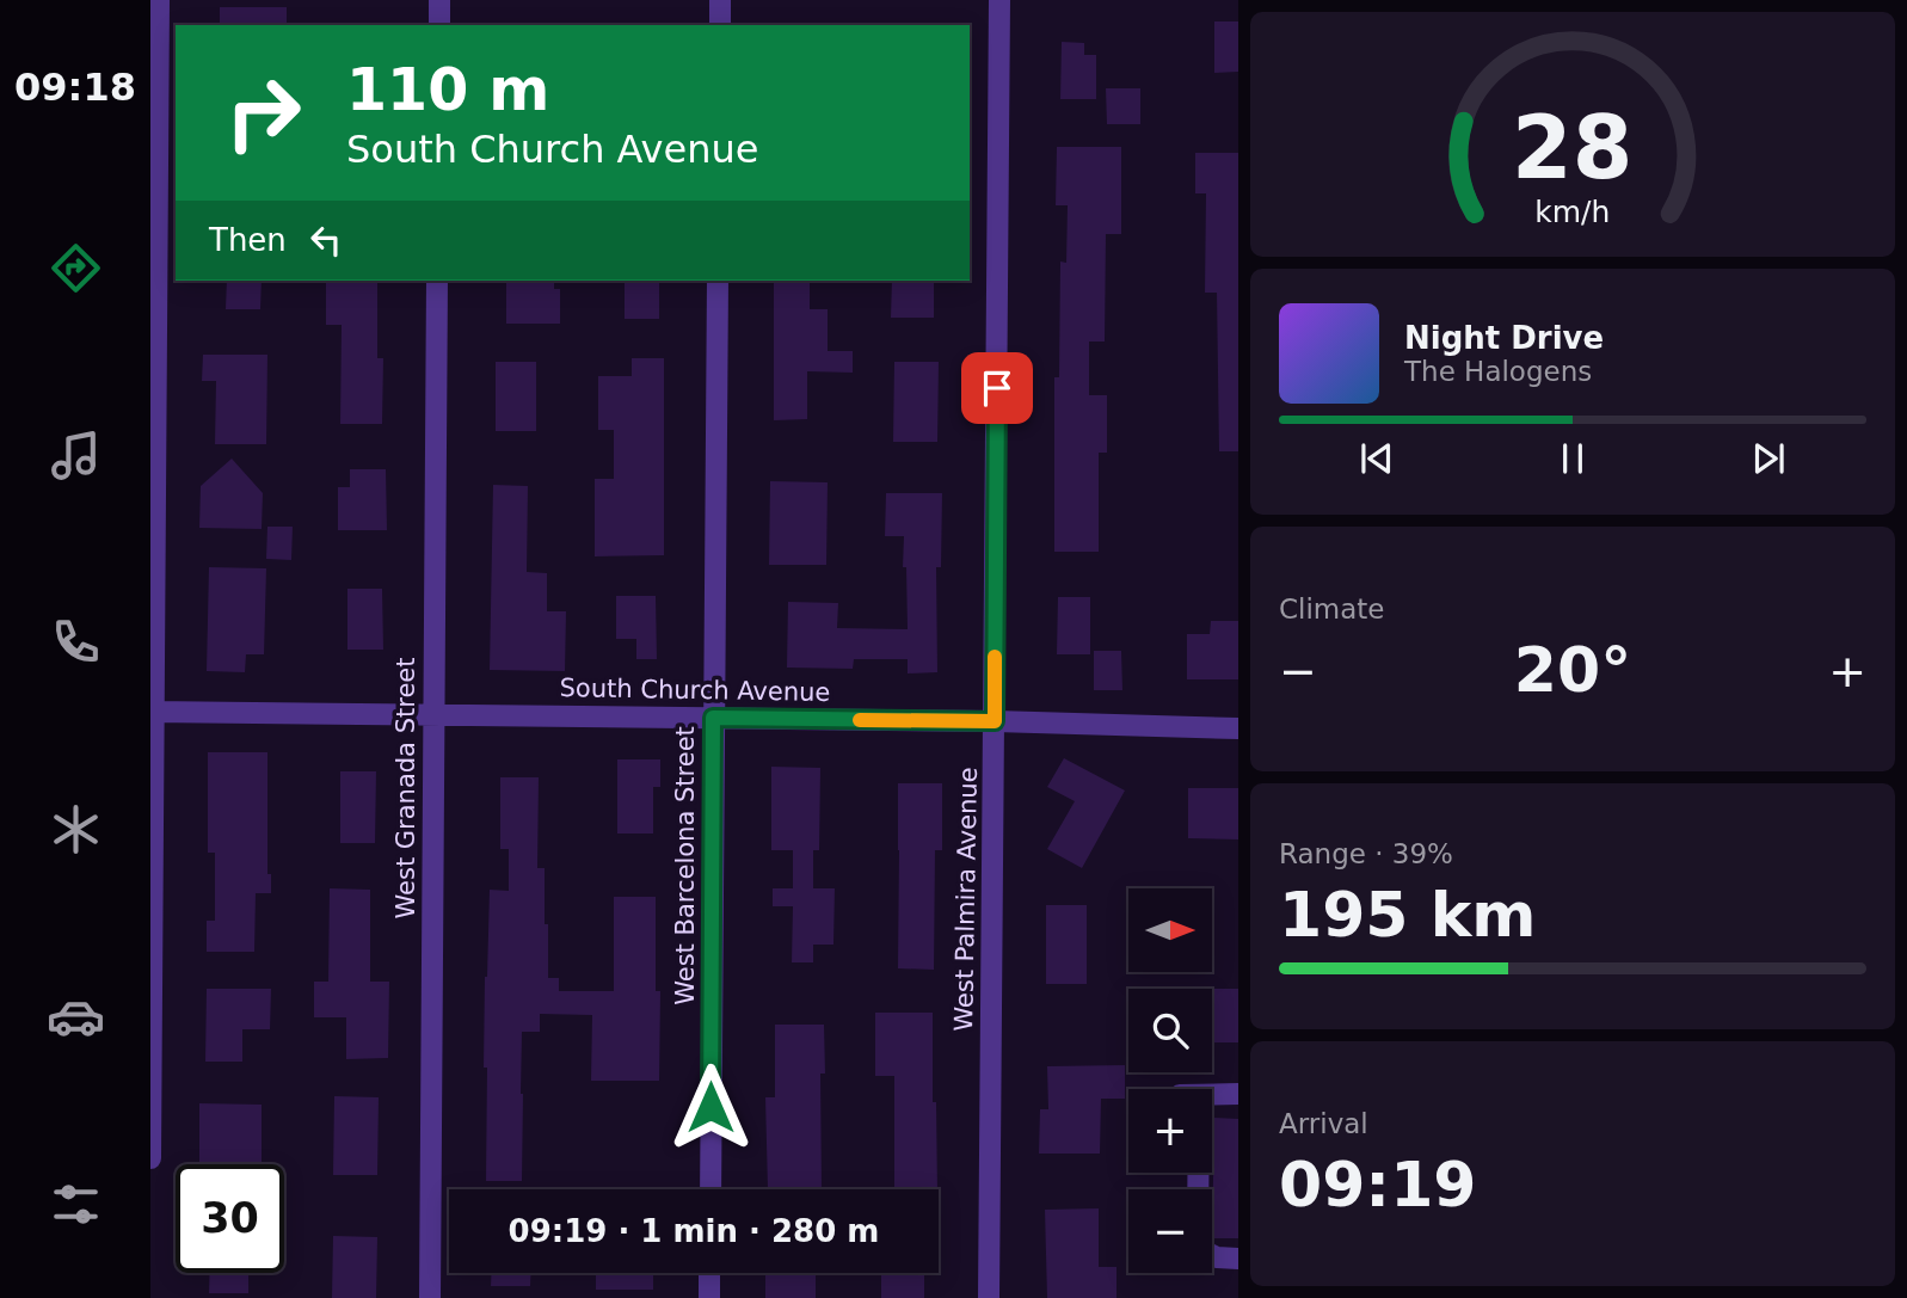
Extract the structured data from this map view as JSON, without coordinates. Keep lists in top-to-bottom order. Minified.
{"streets":{"street":["South Church Avenue","West Granada Street","West Barcelona Street","West Palmira Avenue"]},"crossings":[["South Church Avenue","West Granada Street"],["South Church Avenue","West Barcelona Street"],["South Church Avenue","West Palmira Avenue"]],"north":"right","page":{"tabs":"09:18","turn":["110 m","South Church Avenue"],"then":"Then","song":["Night Drive","The Halogens"],"tile":["Climate",["Range · 39%","195 km"],["Arrival","09:19"]],"heat":["−","20°","+"],"map_buttons":["+","−"],"limit":"30","trip":"09:19 · 1 min · 280 m","gauge":["28","km/h"]}}
